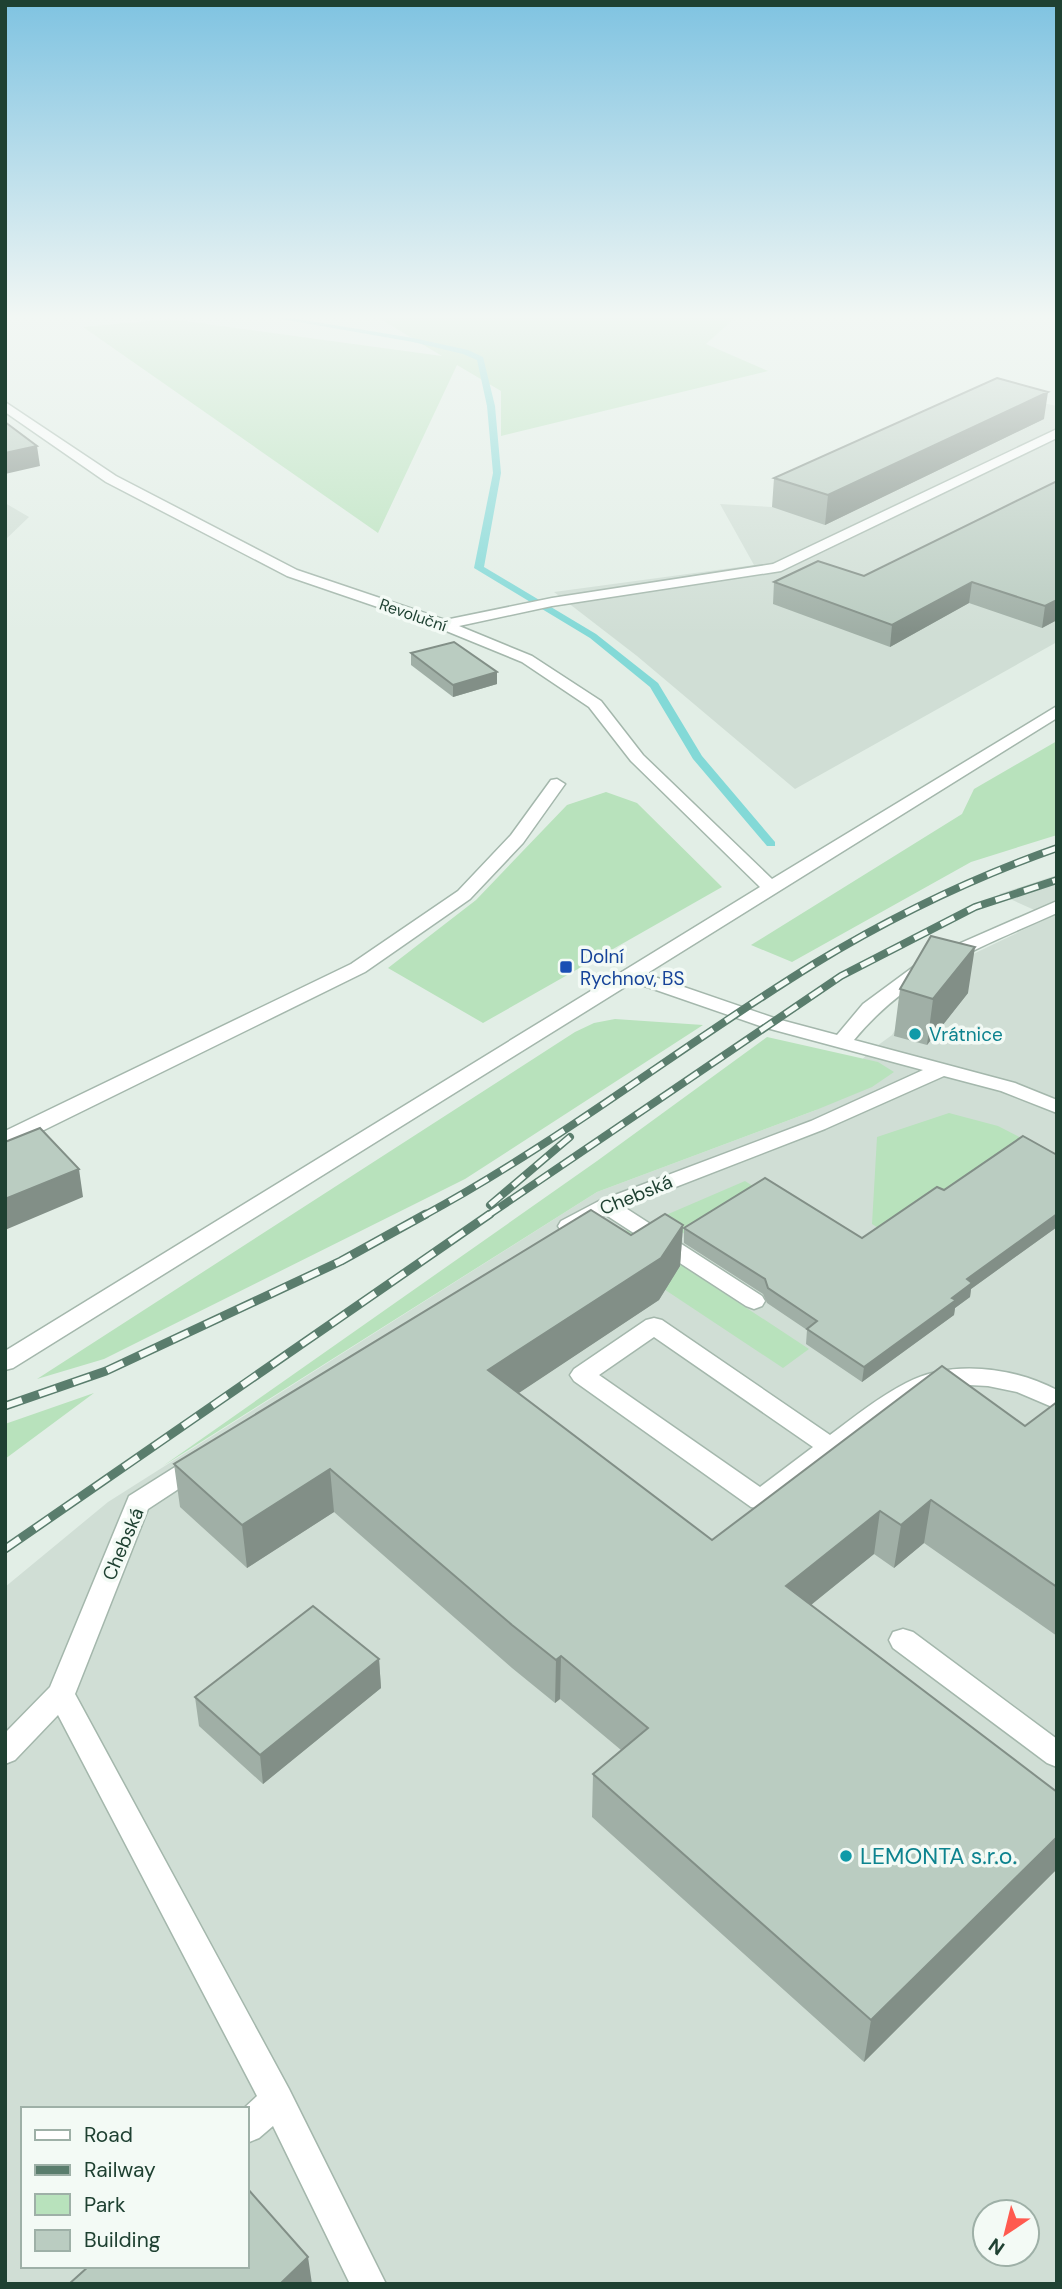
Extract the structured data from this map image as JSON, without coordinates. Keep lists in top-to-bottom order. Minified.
{"streets":{"street":["Revoluční","Chebská"]},"places":{"transit":["Dolní Rychnov, BS"],"other":["Vrátnice","LEMONTA s.r.o."]},"legend":["Road","Railway","Park","Building"],"north":"bottom left"}
